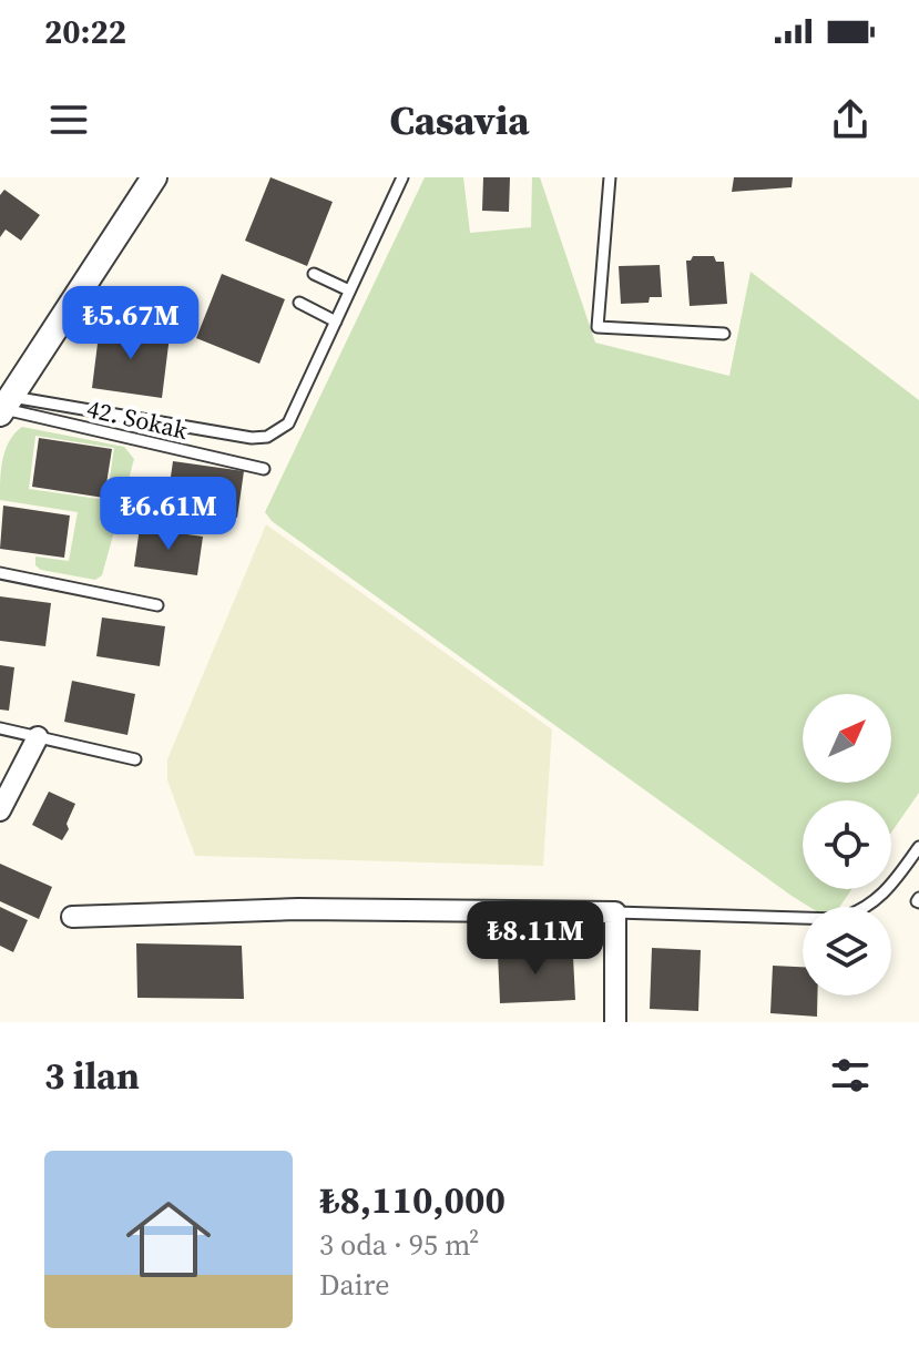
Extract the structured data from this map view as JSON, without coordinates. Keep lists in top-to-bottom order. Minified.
{"streets":{"lane":["42. Sokak"]},"north":"top right","page":{"status":"20:22","header":"Casavia","price":["₺5.67M","₺6.61M","₺8.11M"],"heading":"3 ilan","list":[{"name":"₺8,110,000","note":"3 oda · 95 m² · Daire"}]}}
